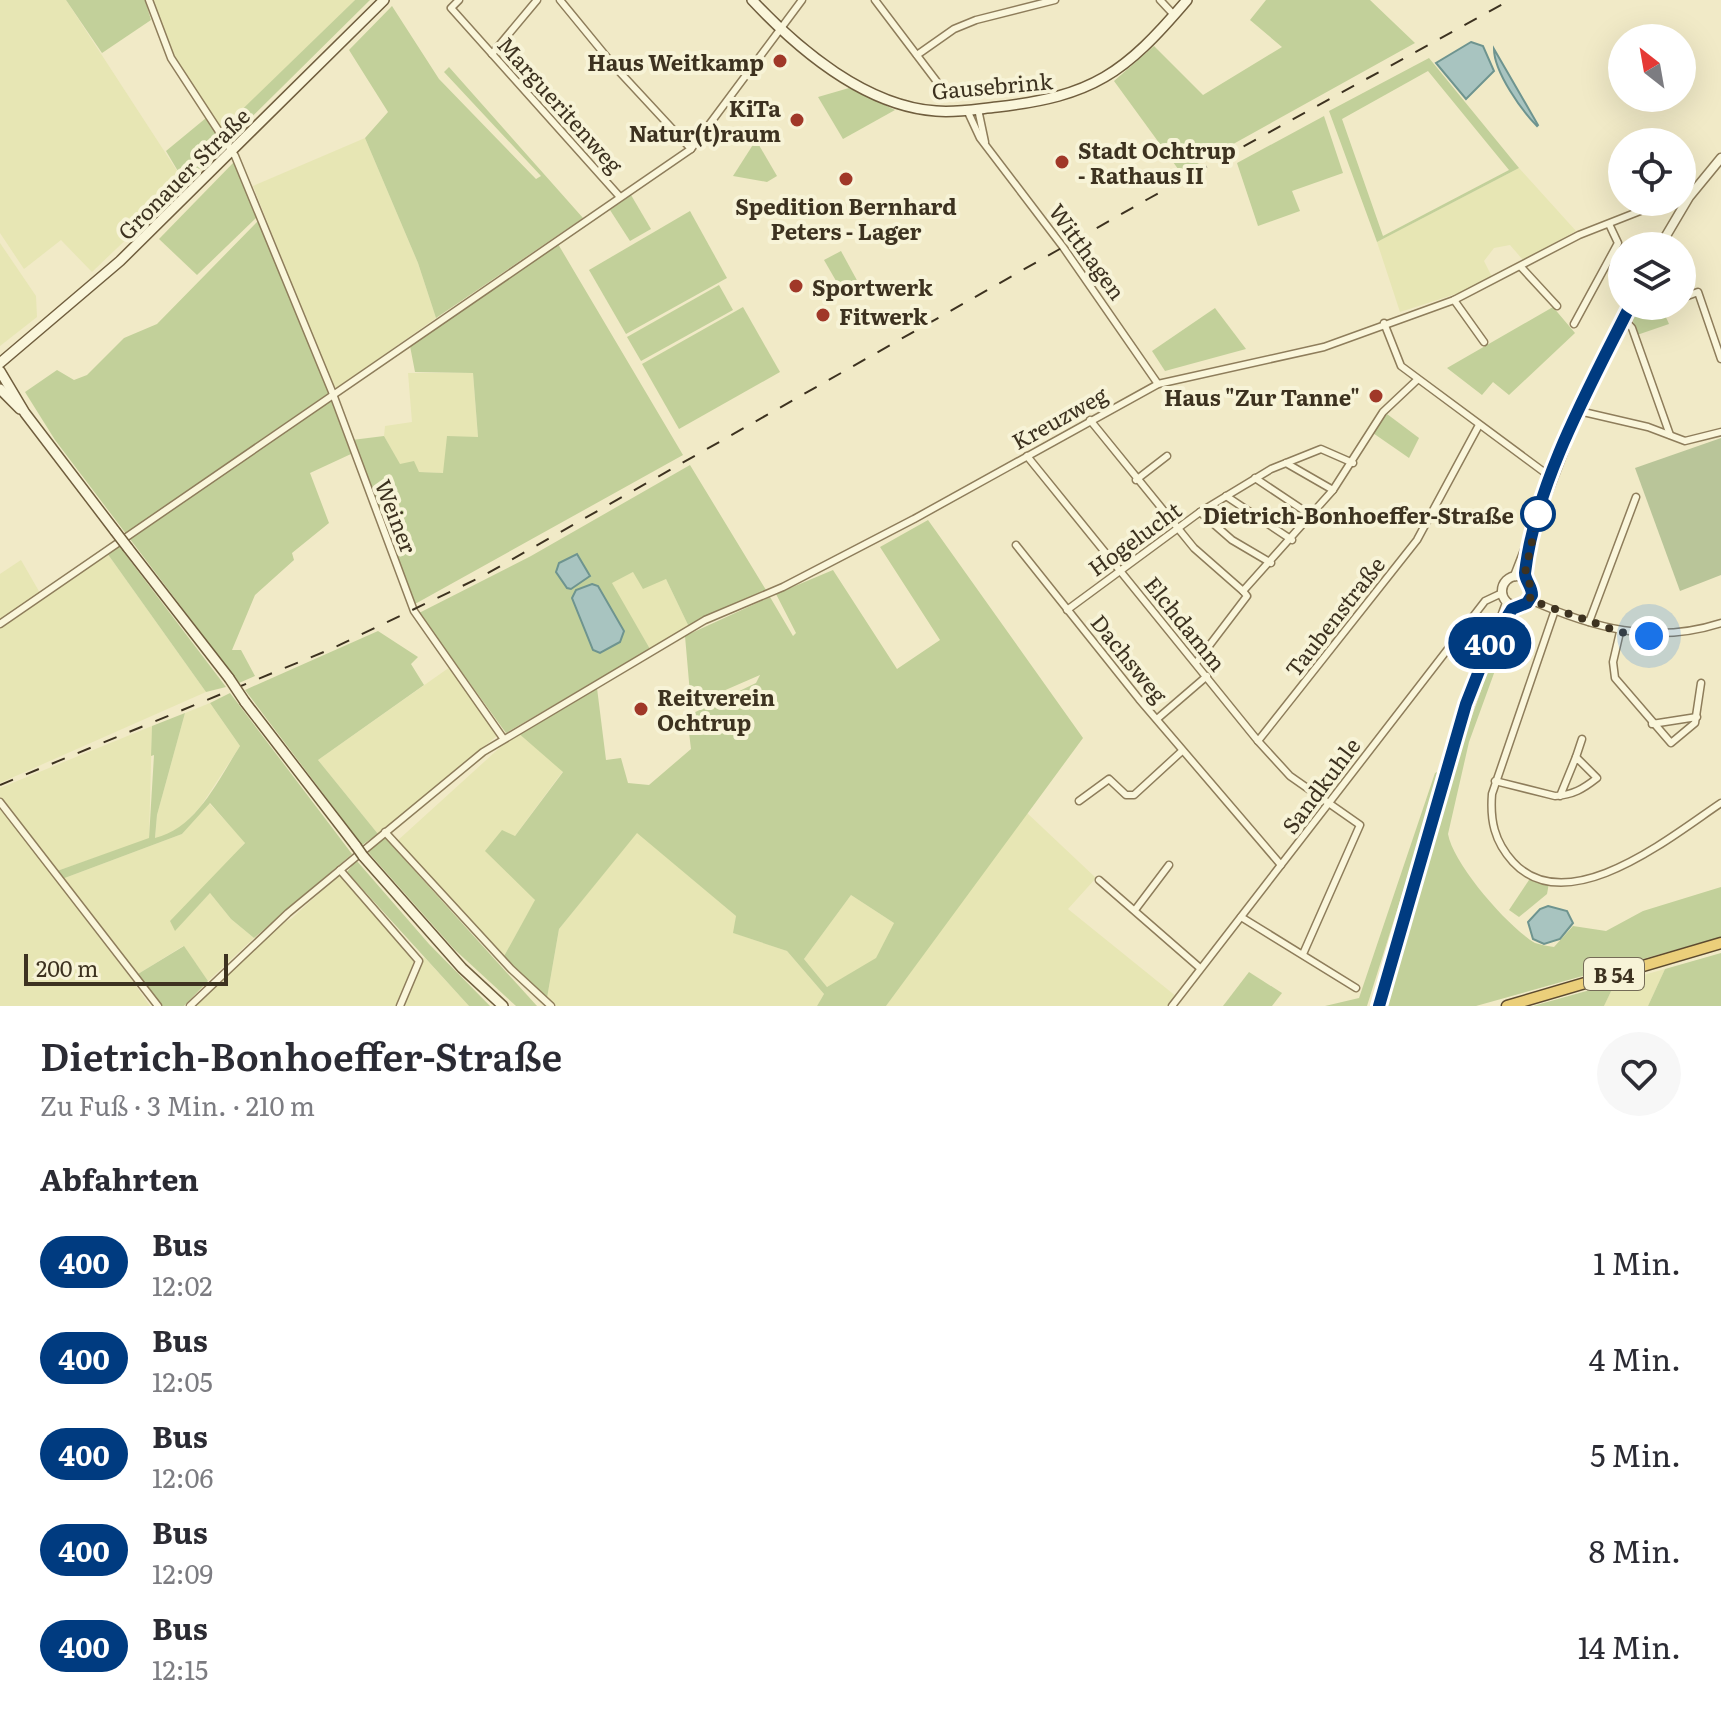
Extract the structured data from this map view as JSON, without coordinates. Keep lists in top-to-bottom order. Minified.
{"streets":{"highway":["B 54"],"main road":["Gausebrink","Gronauer Straße"],"street":["Margueritenweg","Witthagen","Kreuzweg","Weiner","Hogelucht","Taubenstraße","Elchdamm","Dachsweg","Sandkuhle"]},"crossings":[["Gausebrink","Witthagen"],["Gronauer Straße","Weiner"],["Witthagen","Kreuzweg"],["Kreuzweg","Weiner"],["Kreuzweg","Elchdamm"],["Hogelucht","Elchdamm"],["Hogelucht","Dachsweg"],["Taubenstraße","Elchdamm"],["Elchdamm","Dachsweg"],["Elchdamm","Sandkuhle"],["Dachsweg","Sandkuhle"]],"places":["Haus Weitkamp","KiTa Natur(t)raum","Stadt Ochtrup - Rathaus II","Spedition Bernhard Peters - Lager","Sportwerk","Fitwerk","Haus \"Zur Tanne\"","Dietrich-Bonhoeffer-Straße","Reitverein Ochtrup"],"lines":["bus line 400"],"scale_bar":"200 m","north":"top left","page":{"on_map":"400","scale":"200 m","heading":[["Dietrich-Bonhoeffer-Straße","Zu Fuß · 3 Min. · 210 m"],"Abfahrten"],"list":[{"mark":"400","name":"Bus","note":"12:02","value":"1 Min."},{"mark":"400","name":"Bus","note":"12:05","value":"4 Min."},{"mark":"400","name":"Bus","note":"12:06","value":"5 Min."},{"mark":"400","name":"Bus","note":"12:09","value":"8 Min."},{"mark":"400","name":"Bus","note":"12:15","value":"14 Min."}]}}
